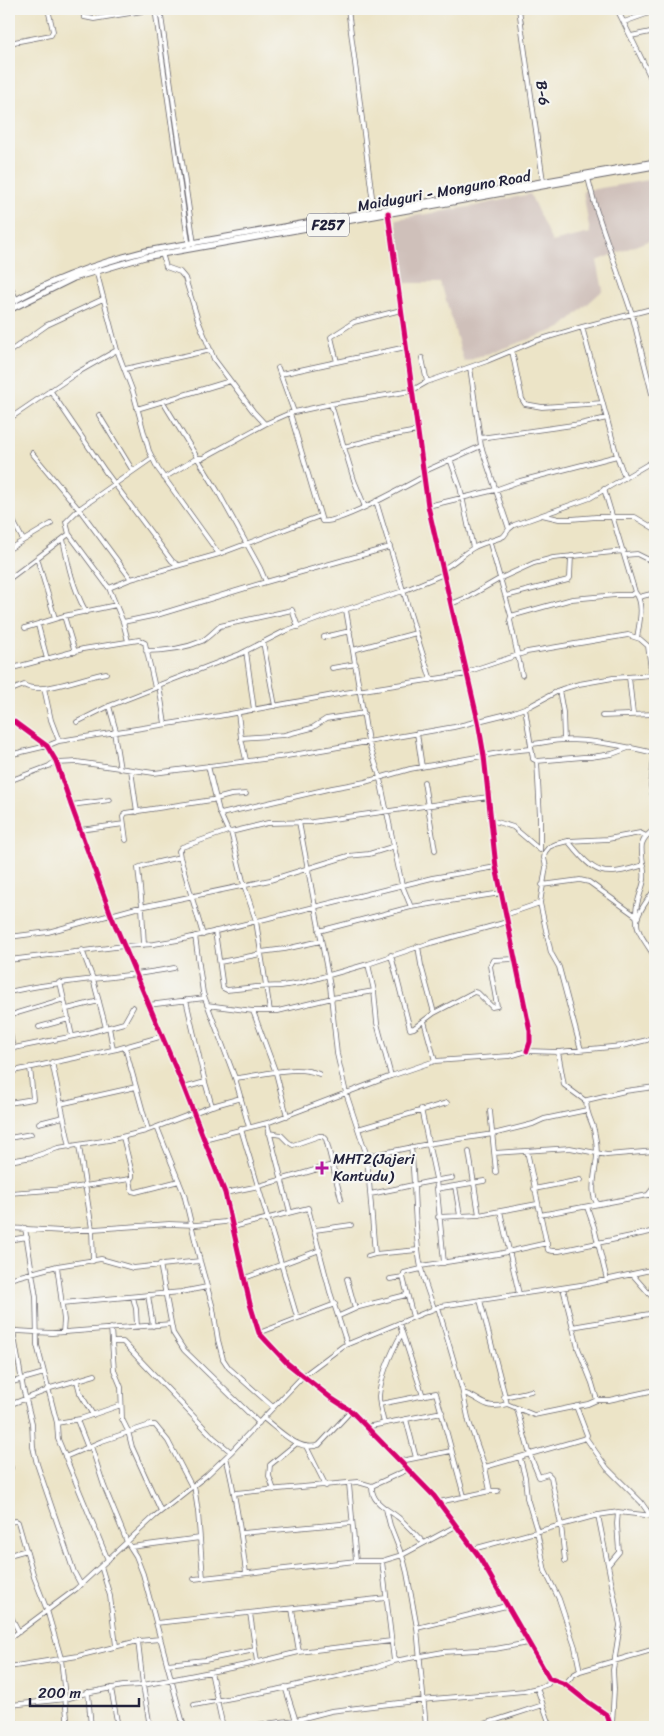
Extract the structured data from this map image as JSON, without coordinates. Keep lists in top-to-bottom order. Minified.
{"streets":{"main road":["Maiduguri - Monguno Road","F257"],"street":["B-6"]},"crossings":[["B-6","Maiduguri - Monguno Road"]],"places":{"health":["MHT2(Jajeri Kantudu)"]},"scale_bar":"200 m"}
